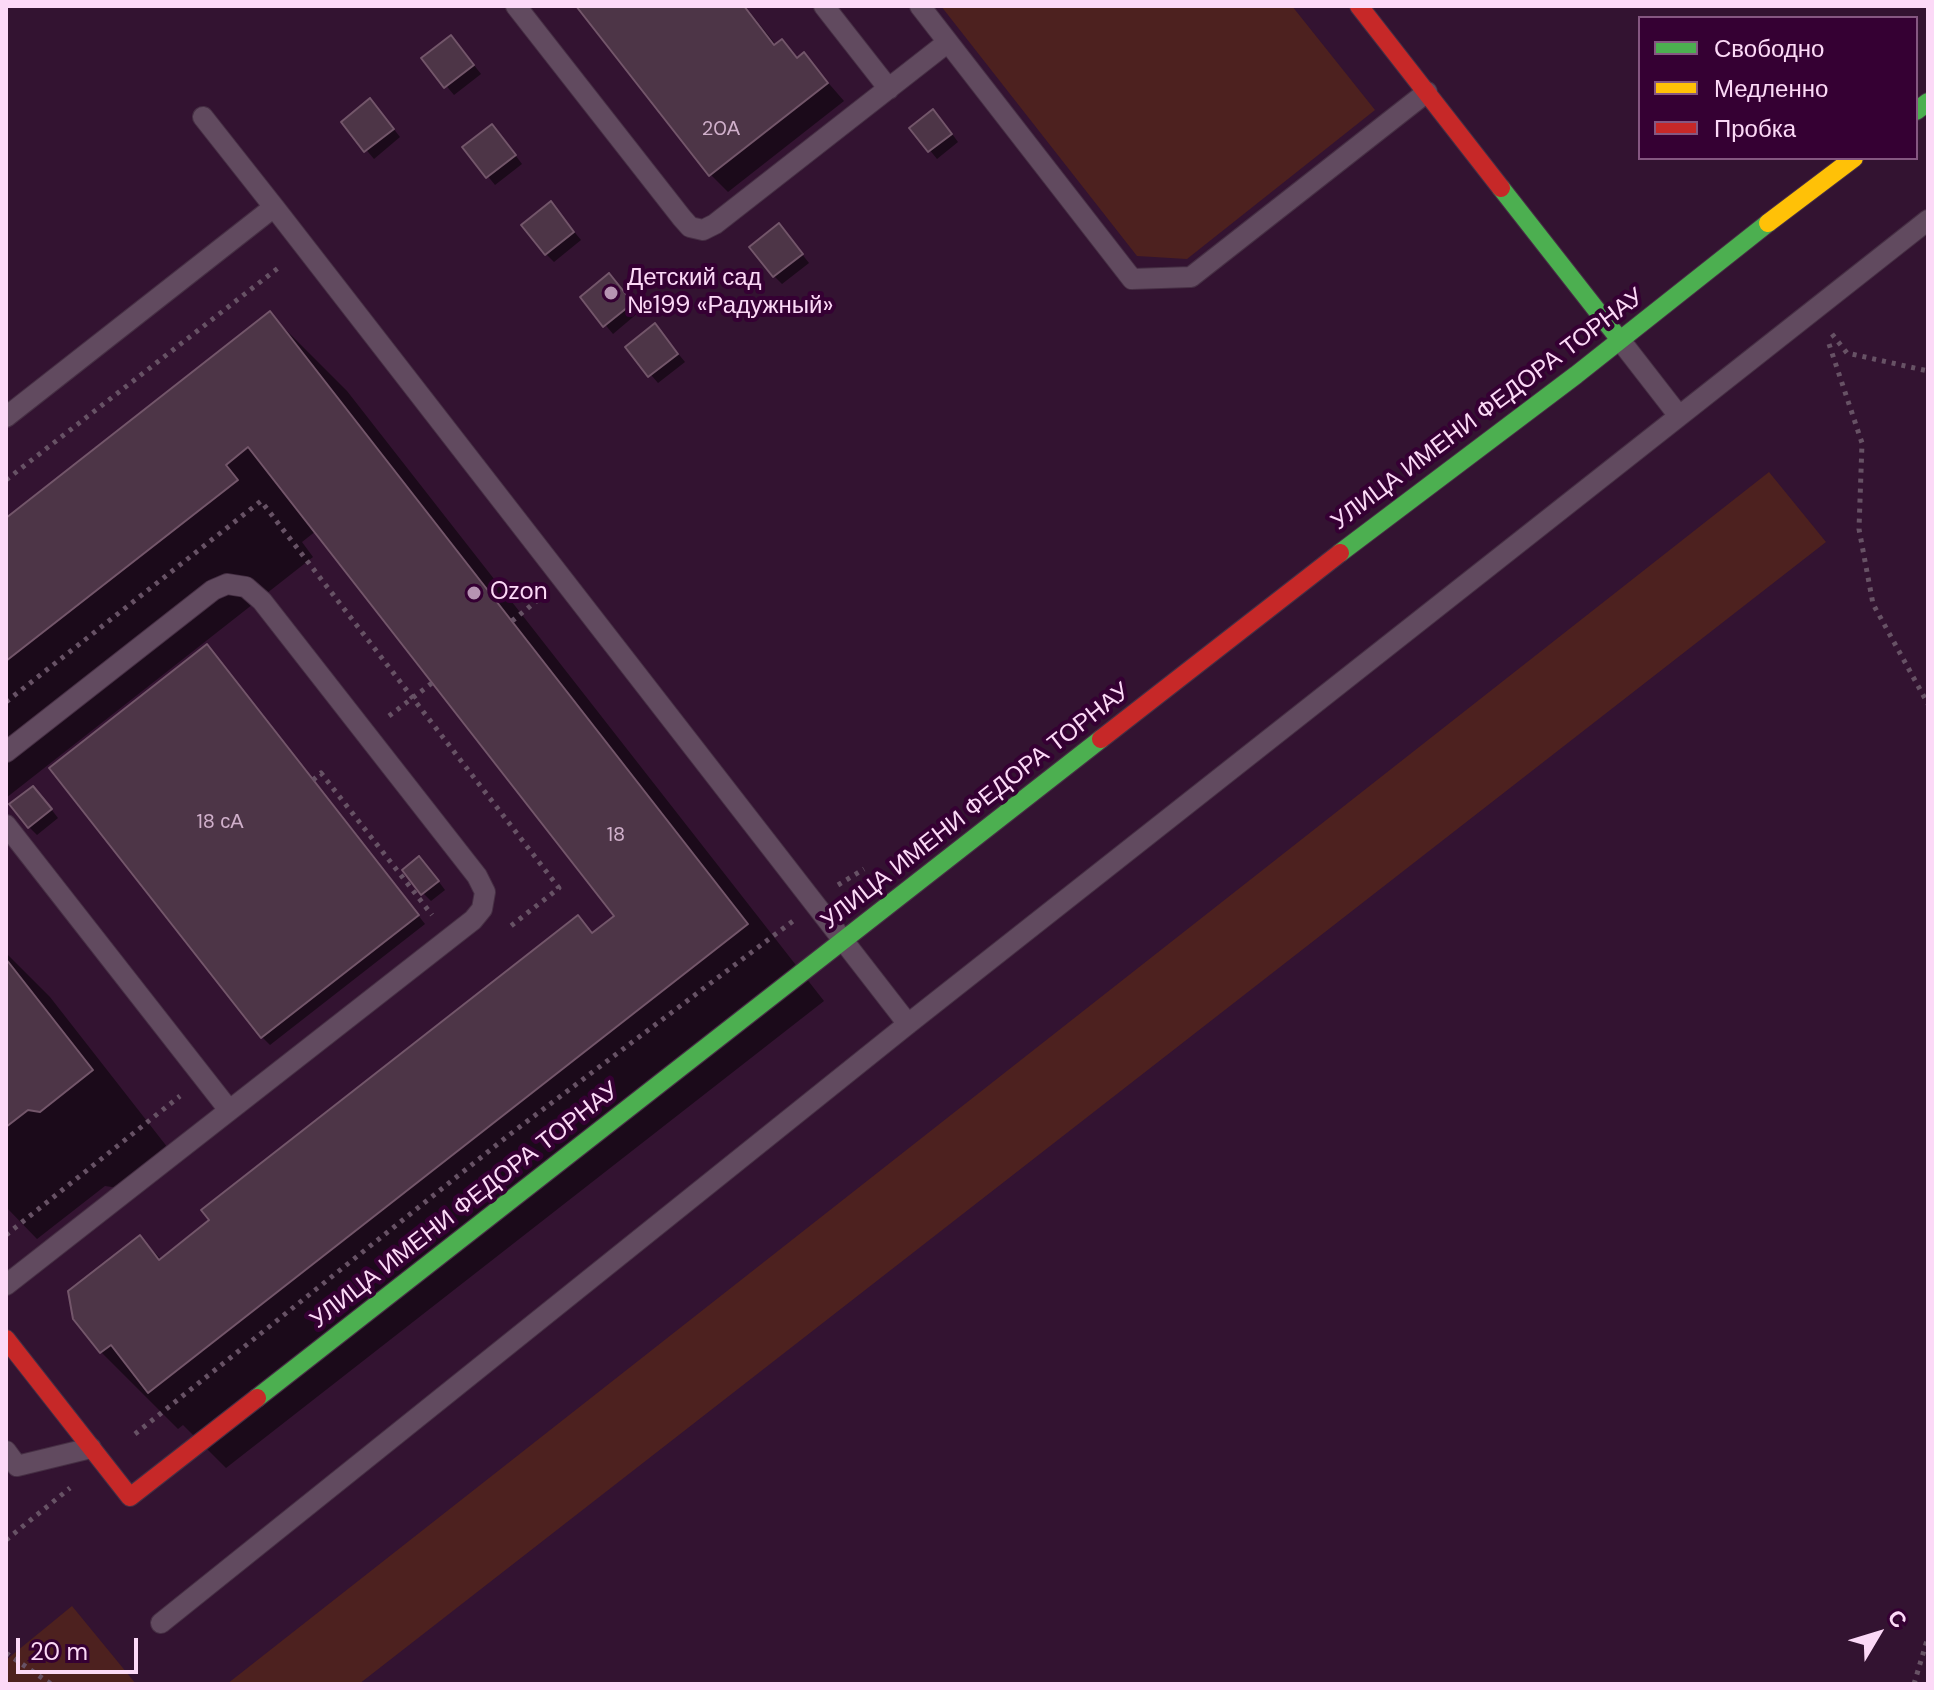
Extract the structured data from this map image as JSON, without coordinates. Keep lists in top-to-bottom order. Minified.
{"streets":{"street":["УЛИЦА ИМЕНИ ФЕДОРА ТОРНАУ"]},"places":["Детский сад №199 «Радужный»","Ozon"],"house_numbers":["20А","18 сА","18"],"legend":["Свободно","Медленно","Пробка"],"scale_bar":"20 m","north":"top right"}
